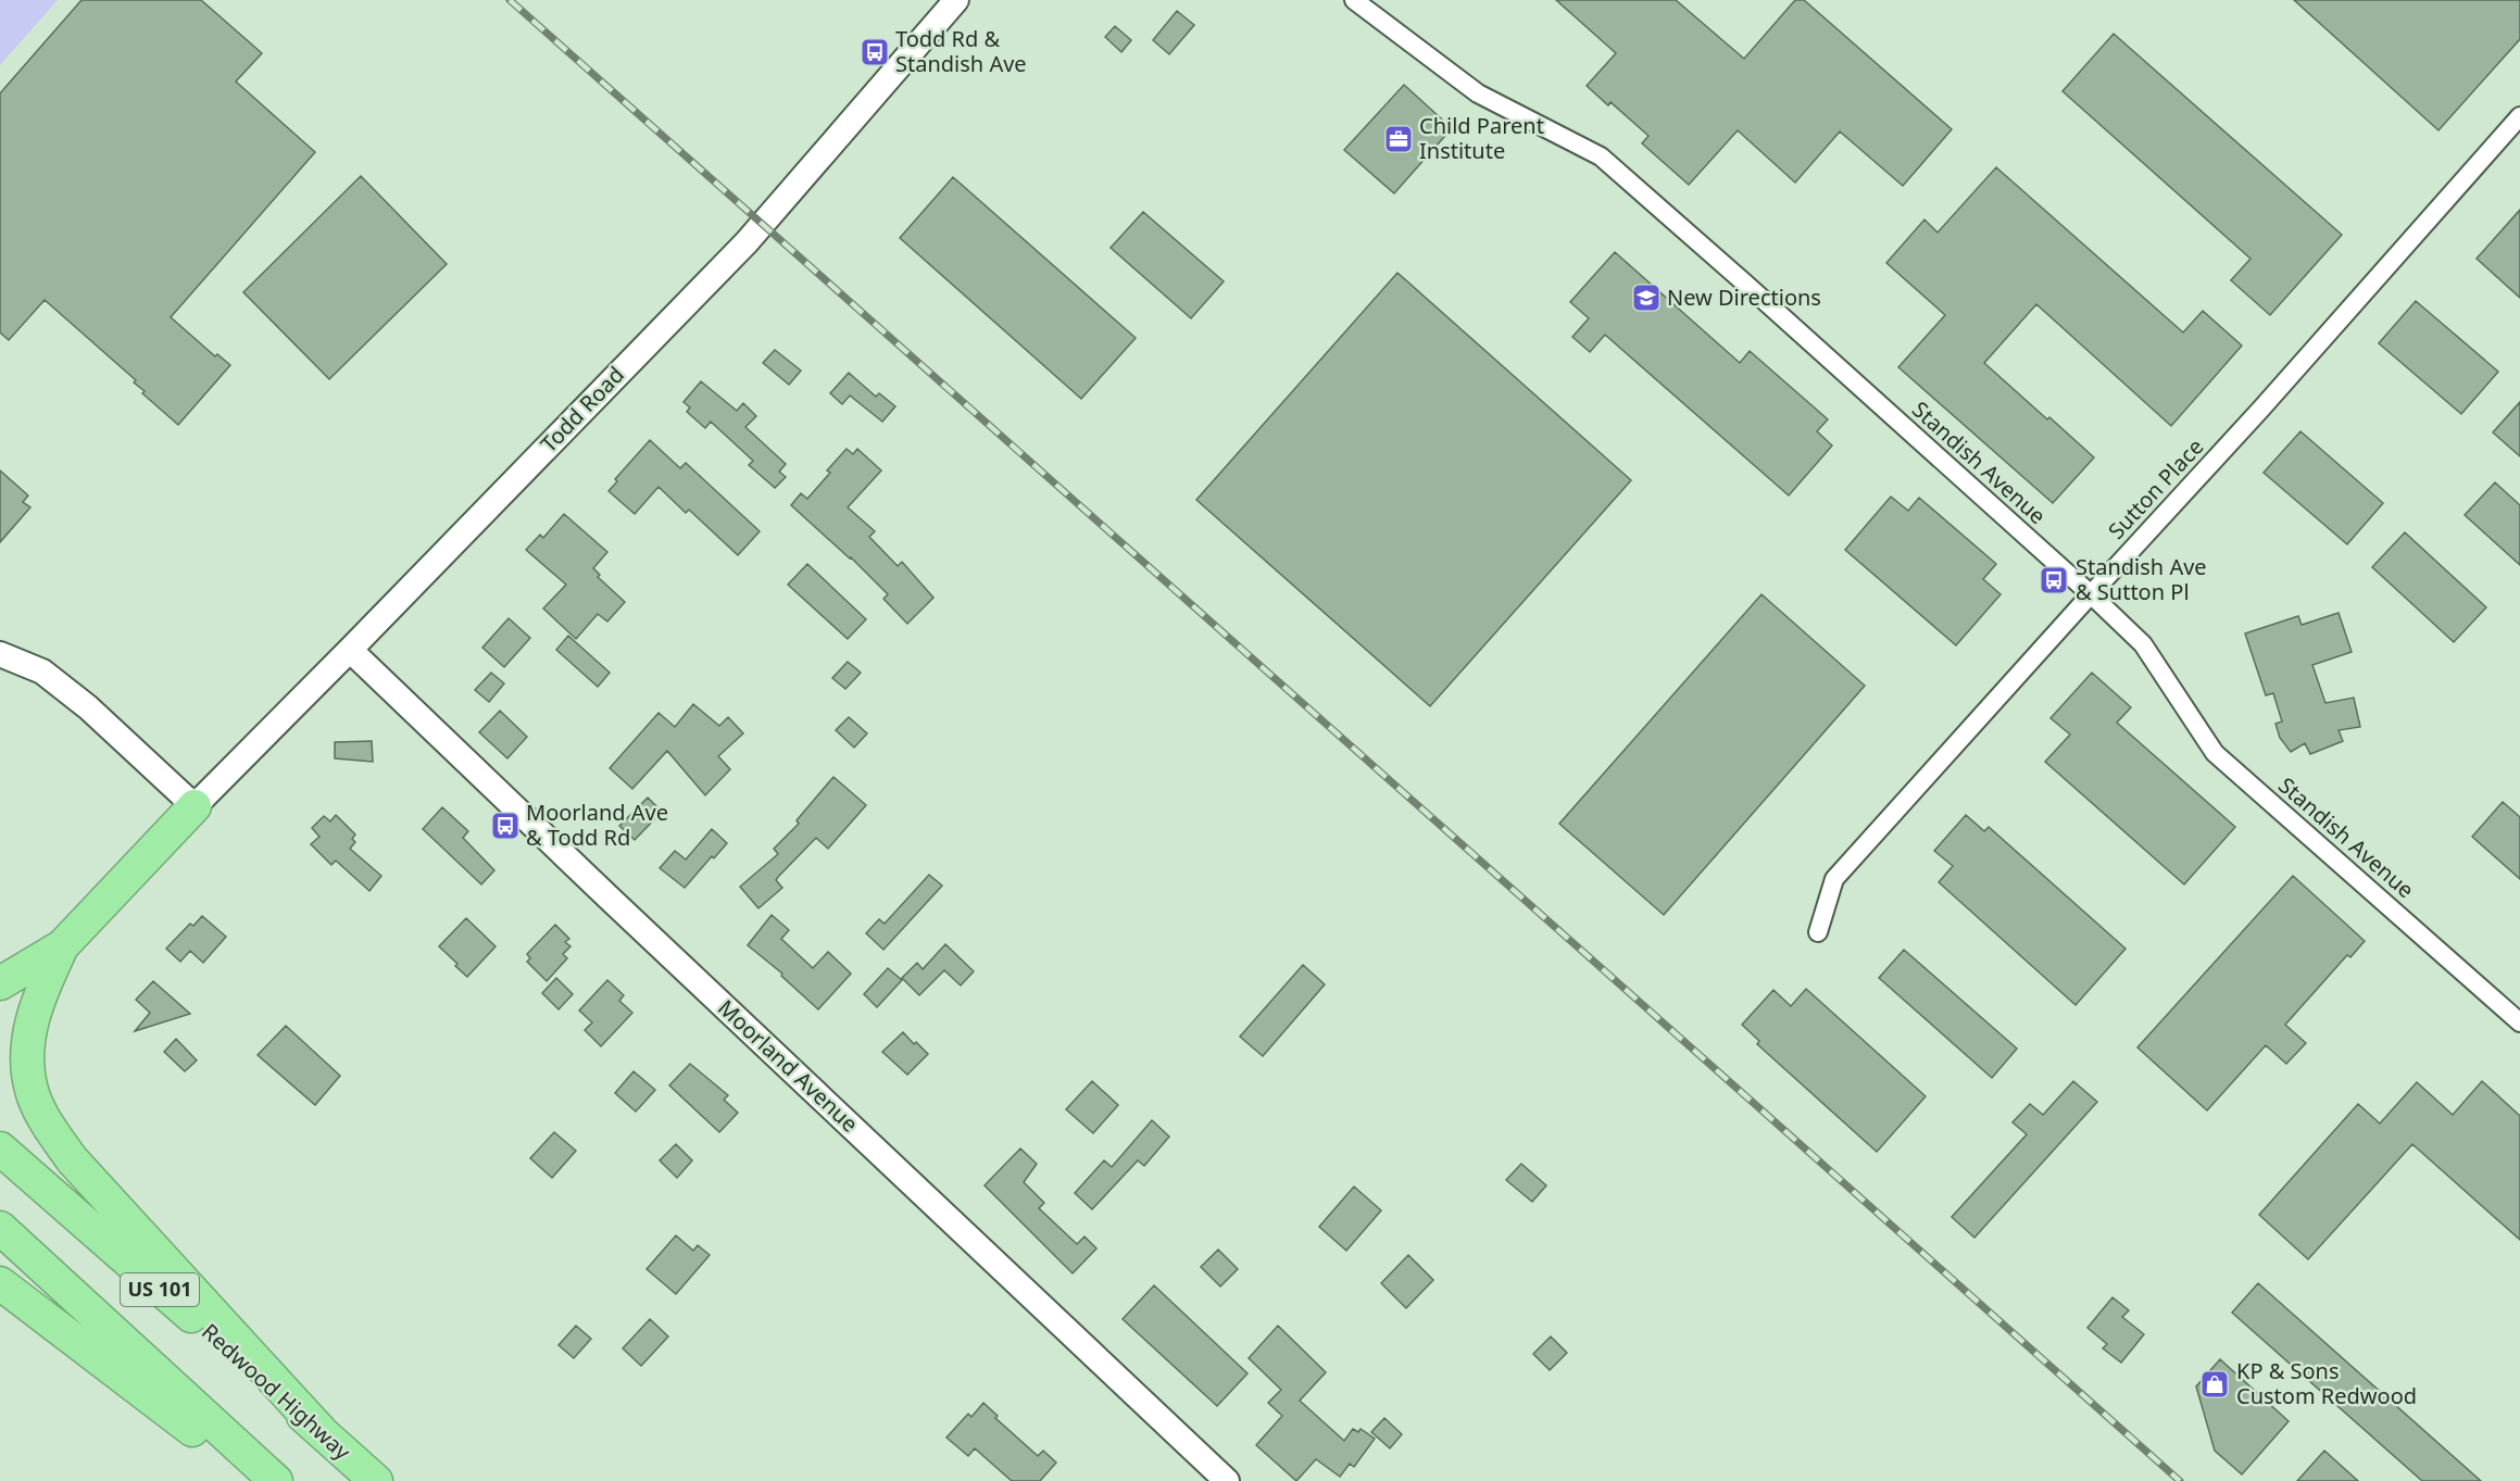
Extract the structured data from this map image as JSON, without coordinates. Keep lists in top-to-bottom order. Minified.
{"streets":{"highway":["US 101","Redwood Highway"],"main road":["Todd Road","Moorland Avenue"],"street":["Standish Avenue","Sutton Place"]},"crossings":[["Todd Road","Moorland Avenue"],["Standish Avenue","Sutton Place"]],"places":{"bus stop":["Todd Rd & Standish Ave","Standish Ave & Sutton Pl","Moorland Ave & Todd Rd"],"office":["Child Parent Institute"],"school or university":["New Directions"],"shop":["KP & Sons Custom Redwood"]}}
